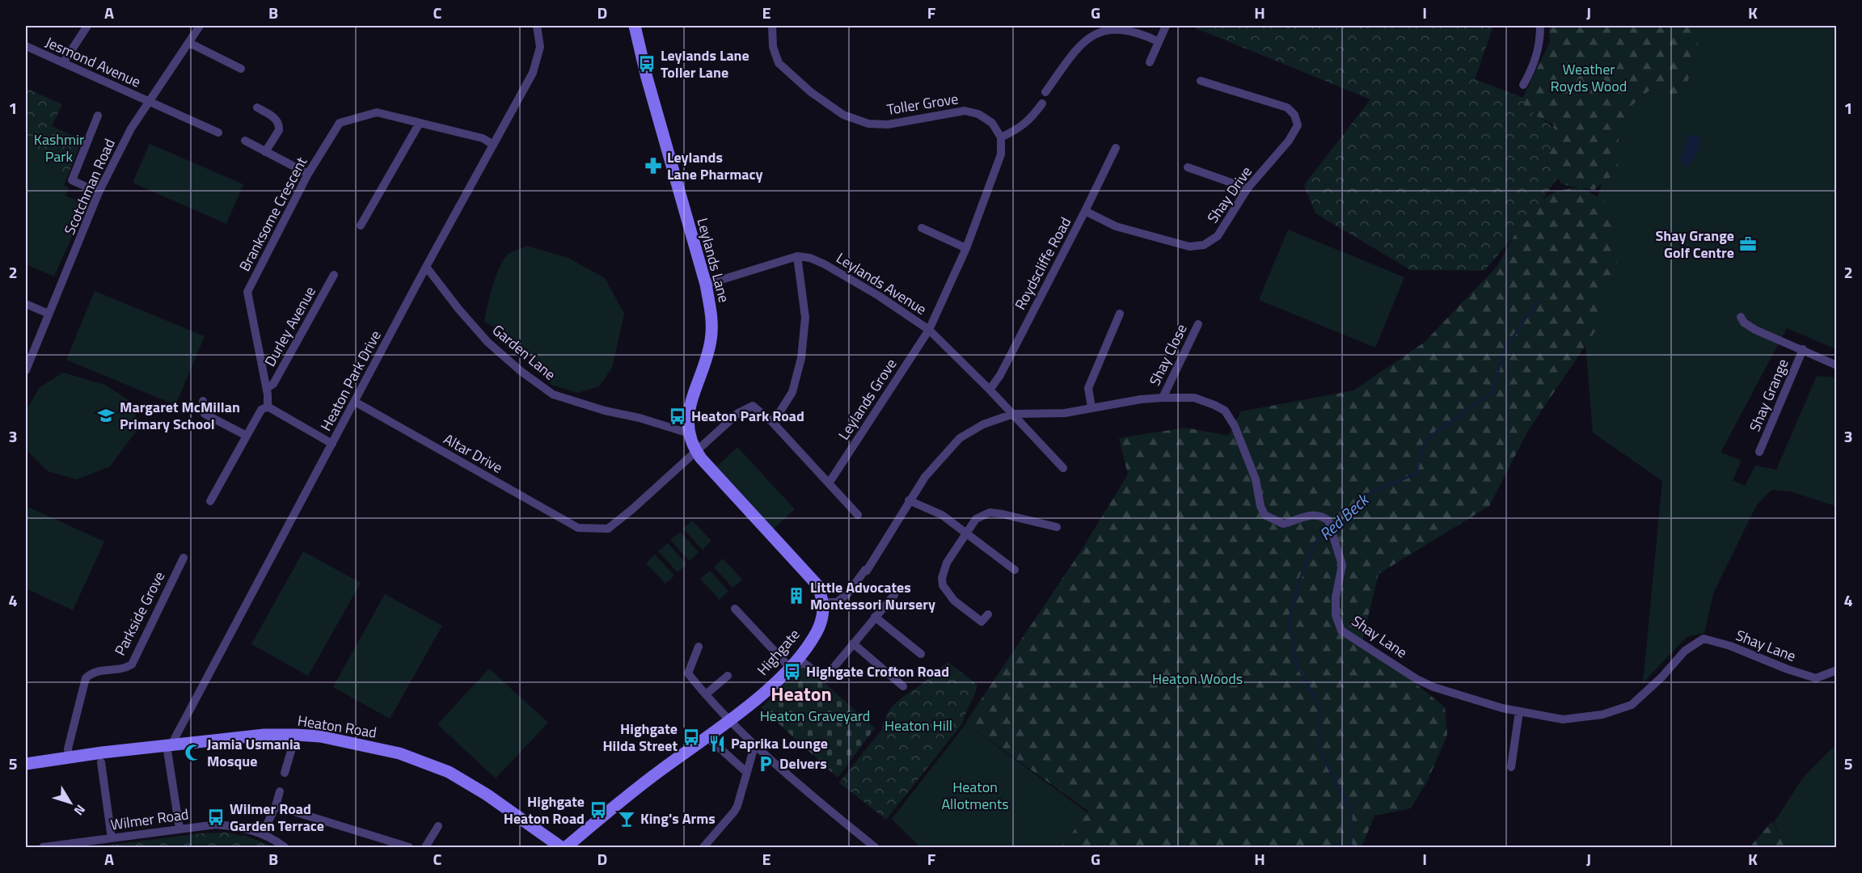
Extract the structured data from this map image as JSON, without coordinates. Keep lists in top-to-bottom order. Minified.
{"streets":{"street":["Jesmond Avenue","Toller Grove","Scotchman Road","Shay Drive","Branksome Crescent","Leylands Lane","Roydscliffe Road","Leylands Avenue","Durley Avenue","Garden Lane","Shay Close","Heaton Park Drive","Shay Grange","Leylands Grove","Altar Drive","Parkside Grove","Shay Lane","Highgate","Heaton Road","Wilmer Road"]},"crossings":[["Jesmond Avenue","Scotchman Road"],["Shay Drive","Roydscliffe Road"],["Branksome Crescent","Durley Avenue"],["Branksome Crescent","Heaton Park Drive"],["Leylands Lane","Garden Lane"],["Leylands Lane","Altar Drive"],["Leylands Lane","Highgate"],["Roydscliffe Road","Leylands Avenue"],["Leylands Avenue","Leylands Grove"],["Leylands Avenue","Shay Lane"],["Garden Lane","Heaton Park Drive"],["Shay Close","Shay Lane"],["Heaton Park Drive","Altar Drive"],["Heaton Park Drive","Heaton Road"],["Parkside Grove","Heaton Road"]],"districts":["Heaton"],"water":["Red Beck"],"parks":["Weather Royds Wood","Kashmir Park","Heaton Woods","Heaton Graveyard","Heaton Hill","Heaton Allotments"],"places":{"bus stop":["Leylands Lane Toller Lane","Heaton Park Road","Highgate Crofton Road","Highgate Hilda Street","Highgate Heaton Road","Wilmer Road Garden Terrace"],"pharmacy":["Leylands Lane Pharmacy"],"office":["Shay Grange Golf Centre"],"school or university":["Margaret McMillan Primary School"],"building":["Little Advocates Montessori Nursery"],"restaurant":["Paprika Lounge"],"mosque":["Jamia Usmania Mosque"],"parking":["Delvers"],"bar":["King's Arms"]},"north":"bottom right","grid":{"columns":["A","B","C","D","E","F","G","H","I","J","K"],"rows":["1","2","3","4","5"]}}
